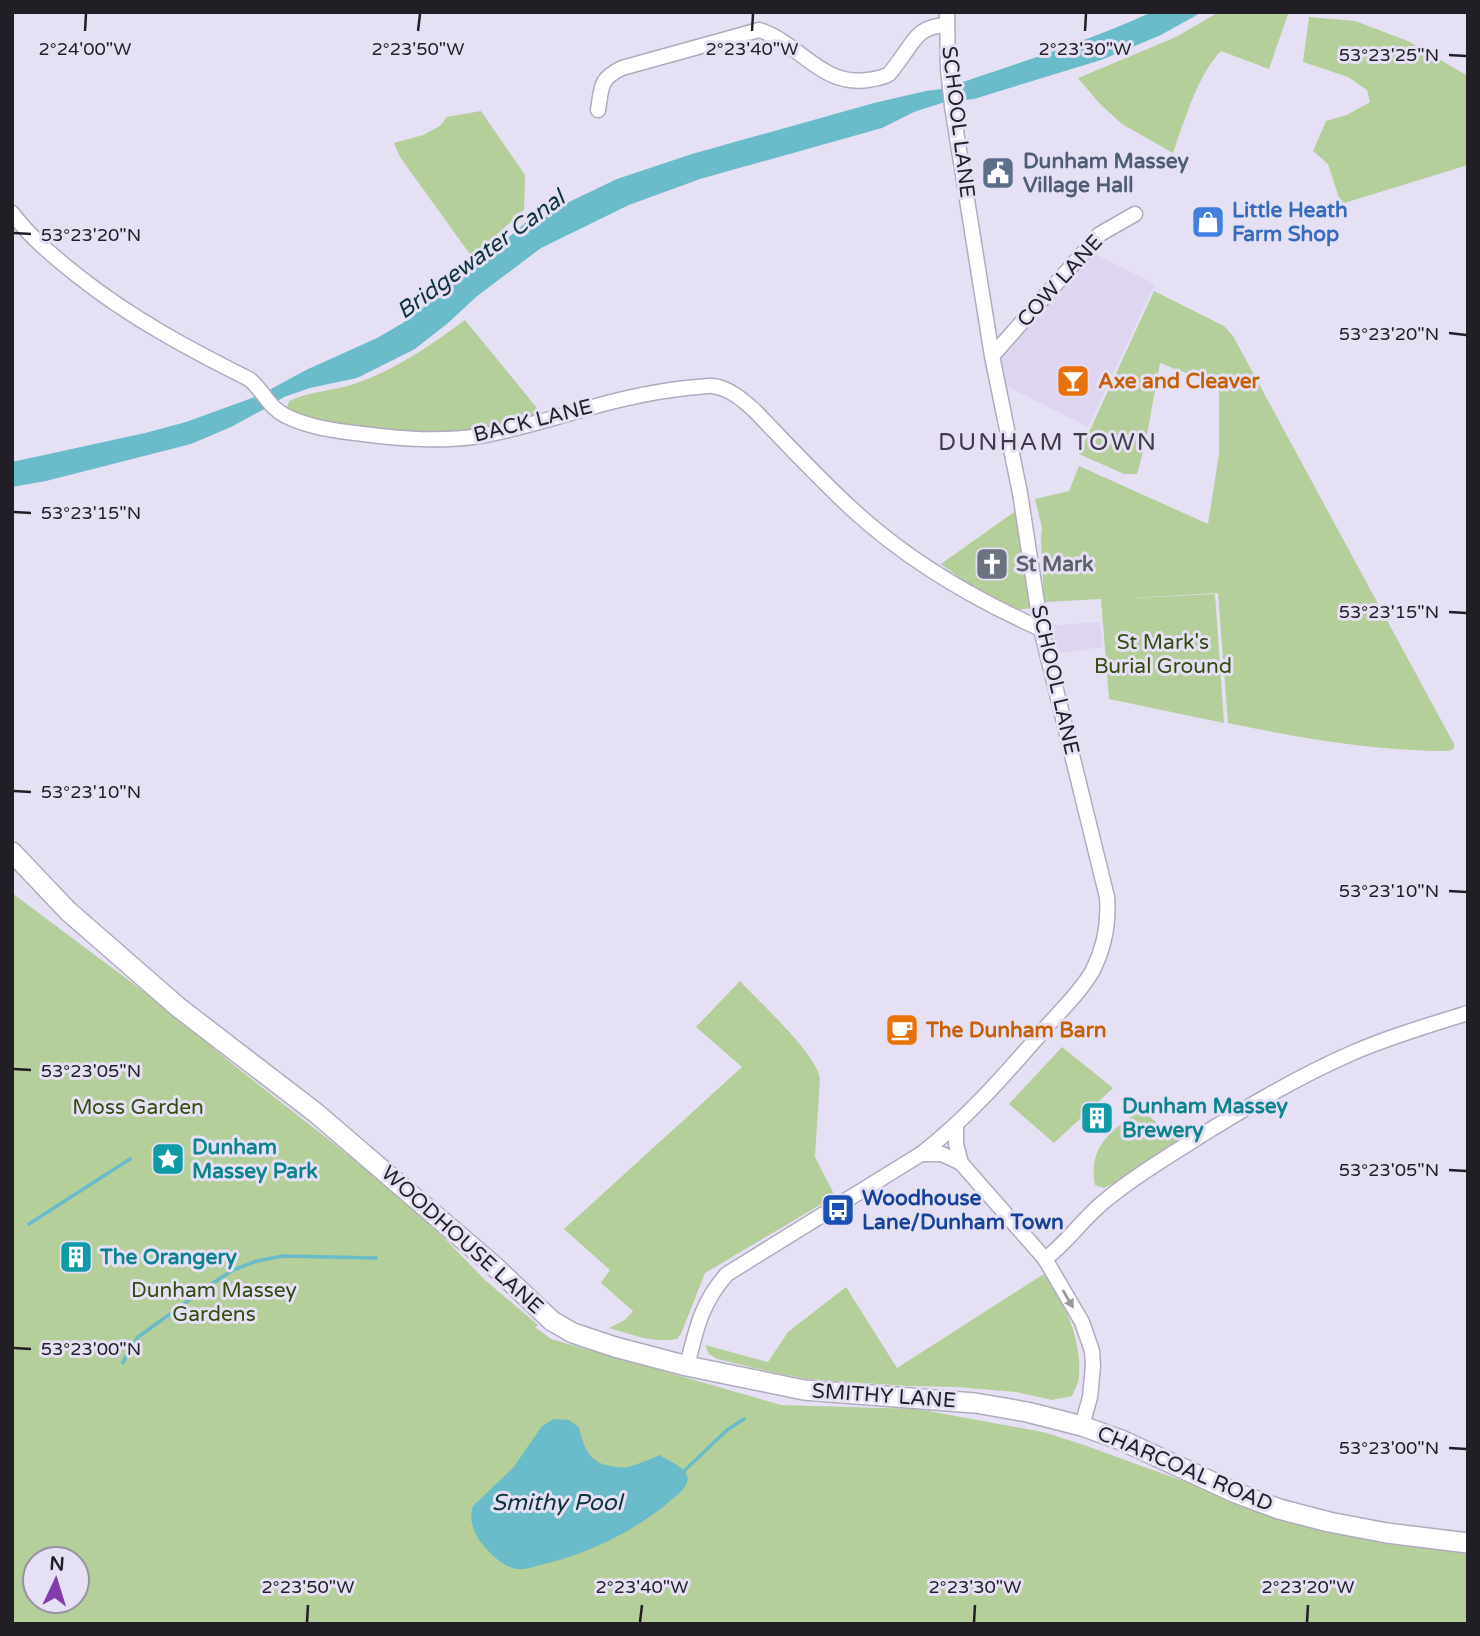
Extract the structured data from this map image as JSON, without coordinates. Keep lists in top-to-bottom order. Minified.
{"streets":{"main road":["WOODHOUSE LANE","SMITHY LANE","CHARCOAL ROAD"],"street":["SCHOOL LANE","COW LANE","BACK LANE"]},"crossings":[["SCHOOL LANE","COW LANE"],["SCHOOL LANE","BACK LANE"],["WOODHOUSE LANE","SMITHY LANE"],["SMITHY LANE","CHARCOAL ROAD"]],"districts":["DUNHAM TOWN"],"water":["Bridgewater Canal","Smithy Pool"],"parks":["St Mark's Burial Ground","Moss Garden","Dunham Massey Gardens"],"places":{"public building":["Dunham Massey Village Hall"],"shop":["Little Heath Farm Shop"],"bar":["Axe and Cleaver"],"church":["St Mark"],"cafe":["The Dunham Barn"],"building":["Dunham Massey Brewery","The Orangery"],"place":["Dunham Massey Park"],"bus stop":["Woodhouse Lane/Dunham Town"]},"north":"top","coordinates":["2°24'00\"W","2°23'50\"W","2°23'40\"W","2°23'30\"W","53°23'25\"N","53°23'20\"N","53°23'15\"N","53°23'10\"N","53°23'05\"N","53°23'00\"N","2°23'20\"W"]}
